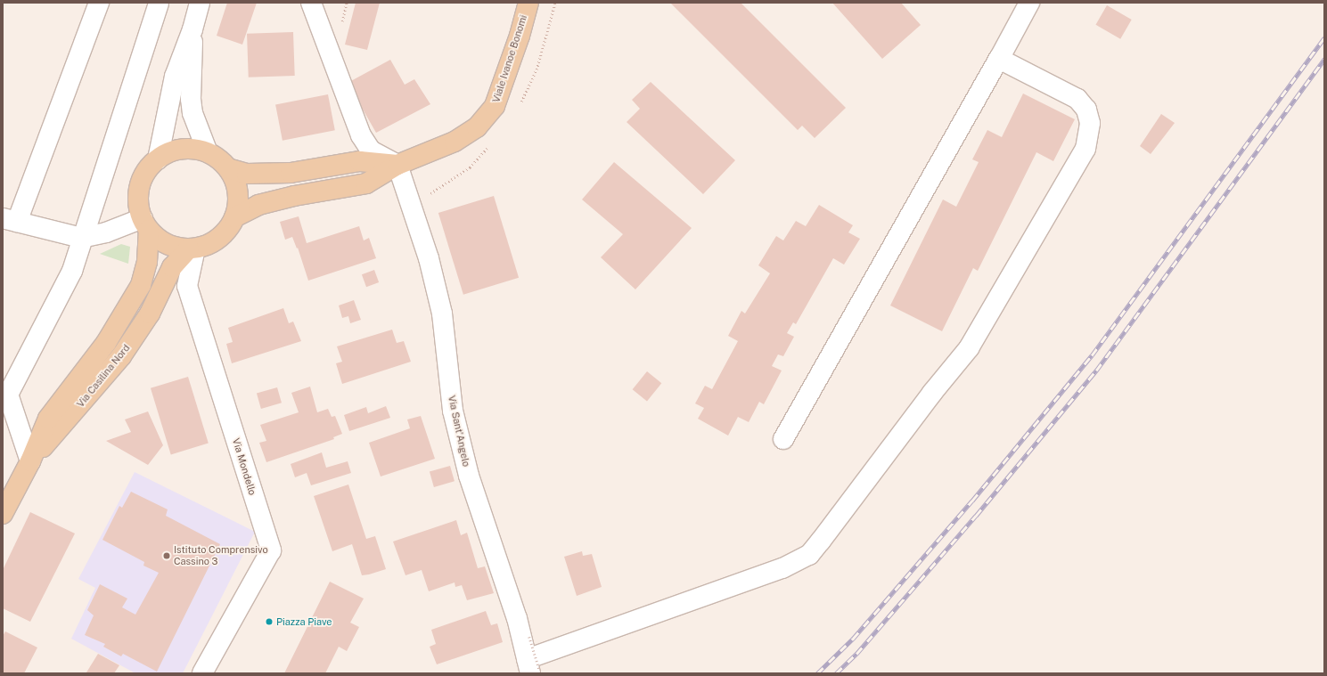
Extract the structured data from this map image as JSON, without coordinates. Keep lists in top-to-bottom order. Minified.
{"streets":{"main road":["Viale Ivanoe Bonomi","Via Casilina Nord"],"street":["Via Sant'Angelo","Via Mondello"]},"crossings":[["Viale Ivanoe Bonomi","Via Casilina Nord"],["Viale Ivanoe Bonomi","Via Sant'Angelo"],["Viale Ivanoe Bonomi","Via Mondello"],["Via Casilina Nord","Via Mondello"]],"places":["Istituto Comprensivo Cassino 3","Piazza Piave"]}
